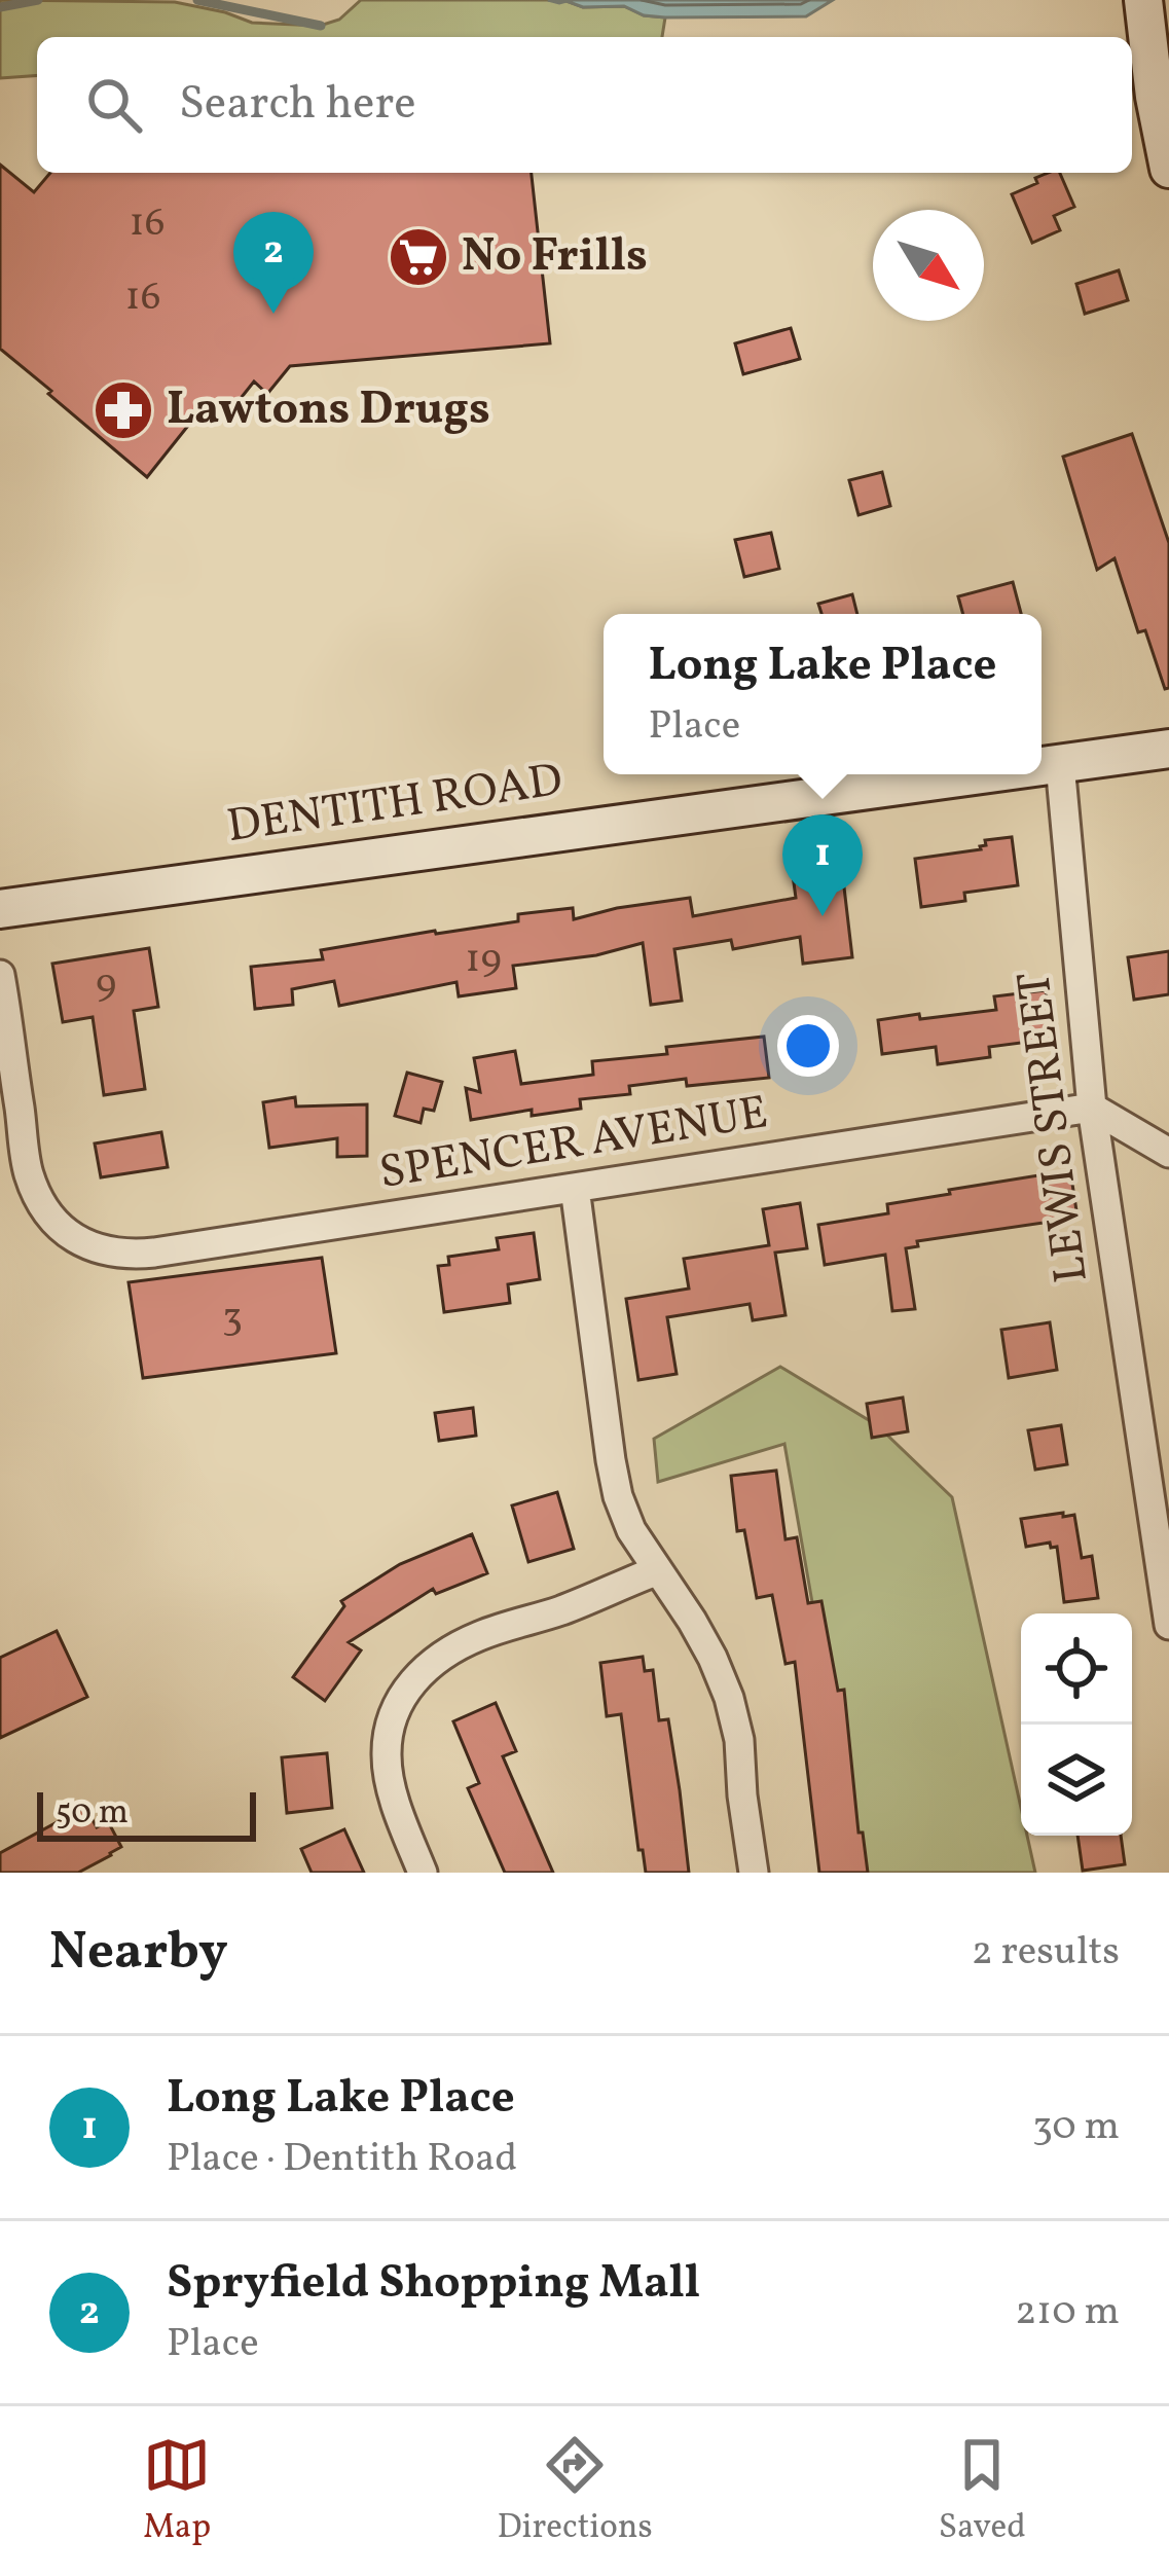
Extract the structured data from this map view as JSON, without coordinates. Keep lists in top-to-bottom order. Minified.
{"streets":{"main road":["DENTITH ROAD"],"street":["LEWIS STREET","SPENCER AVENUE"]},"crossings":[["DENTITH ROAD","LEWIS STREET"],["LEWIS STREET","SPENCER AVENUE"]],"places":{"supermarket":["No Frills"],"pharmacy":["Lawtons Drugs"]},"house_numbers":["16","16","19","9","3"],"scale_bar":"50 m","north":"bottom right","page":{"search":"Search here","pins":["2","1"],"popup":["Long Lake Place","Place"],"scale":"50 m","heading":["Nearby","2 results"],"list":[{"mark":"1","name":"Long Lake Place","note":"Place · Dentith Road","value":"30 m"},{"mark":"2","name":"Spryfield Shopping Mall","note":"Place","value":"210 m"}],"nav":["Map","Directions","Saved"]}}
